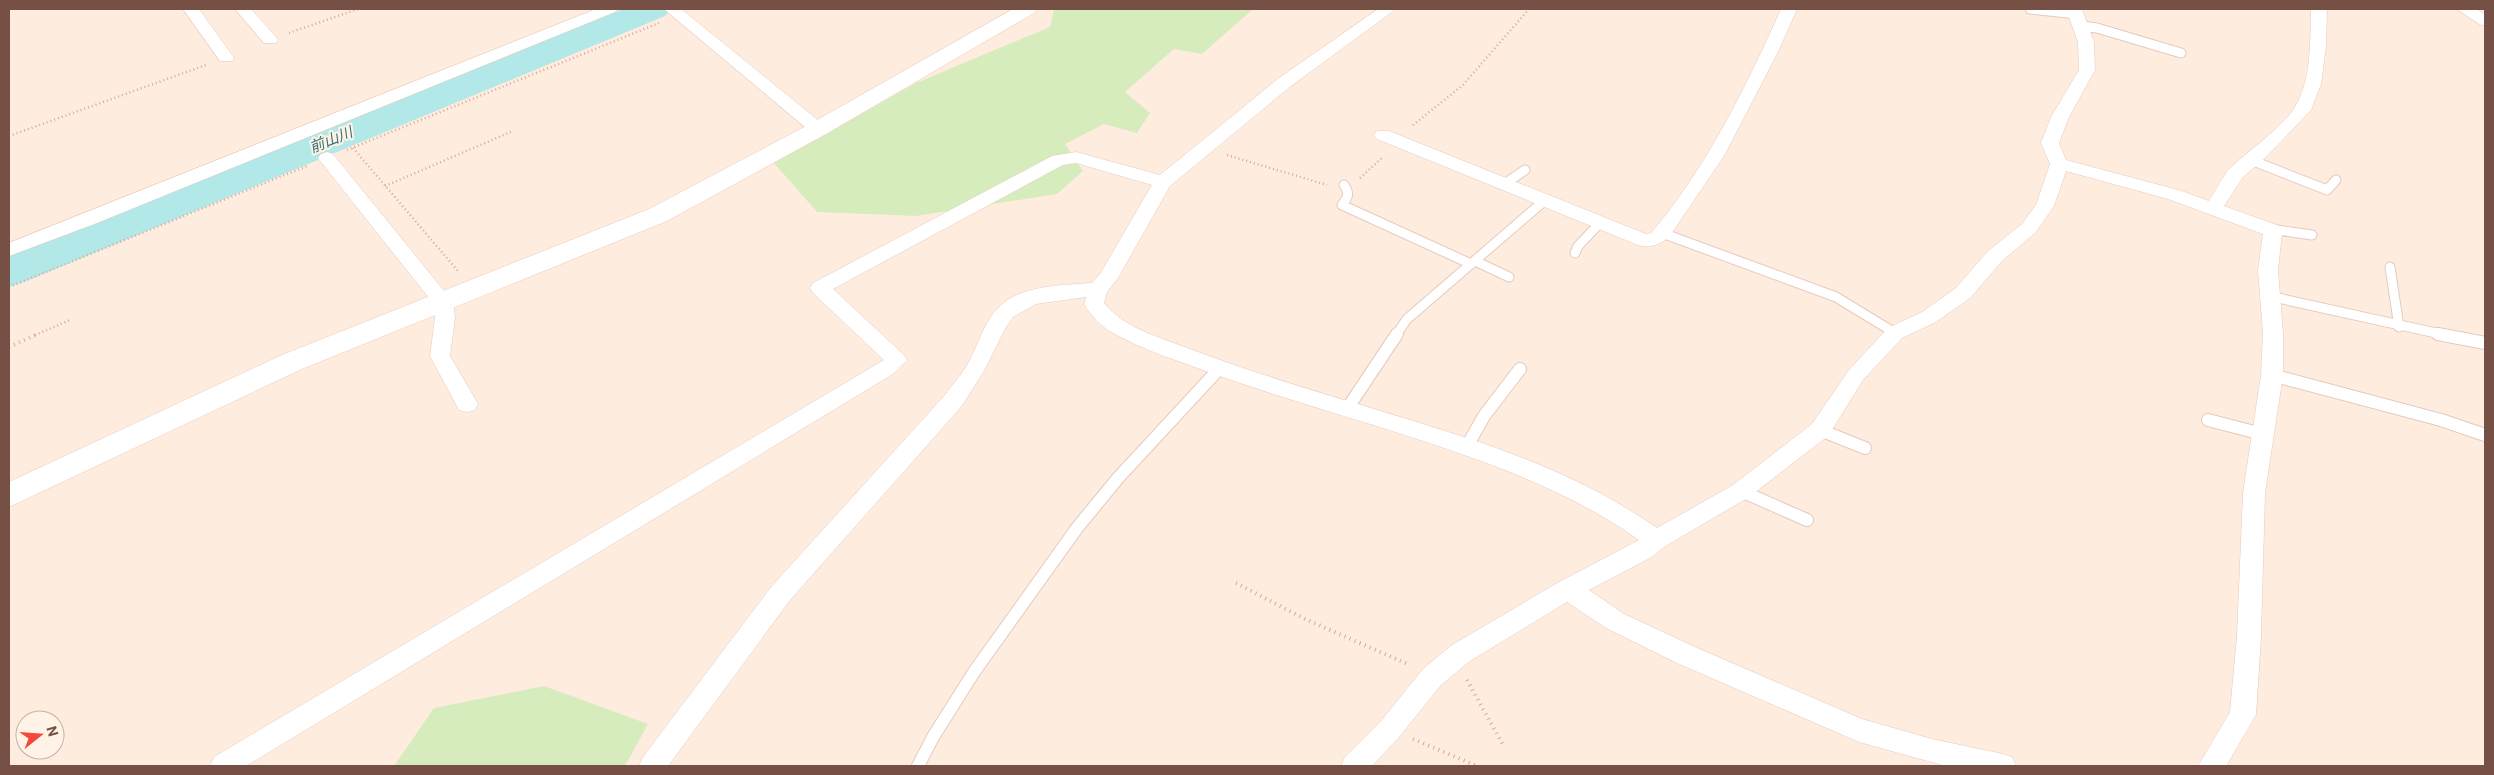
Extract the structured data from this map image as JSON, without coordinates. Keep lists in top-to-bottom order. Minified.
{"water":["前山川"],"north":"right"}
